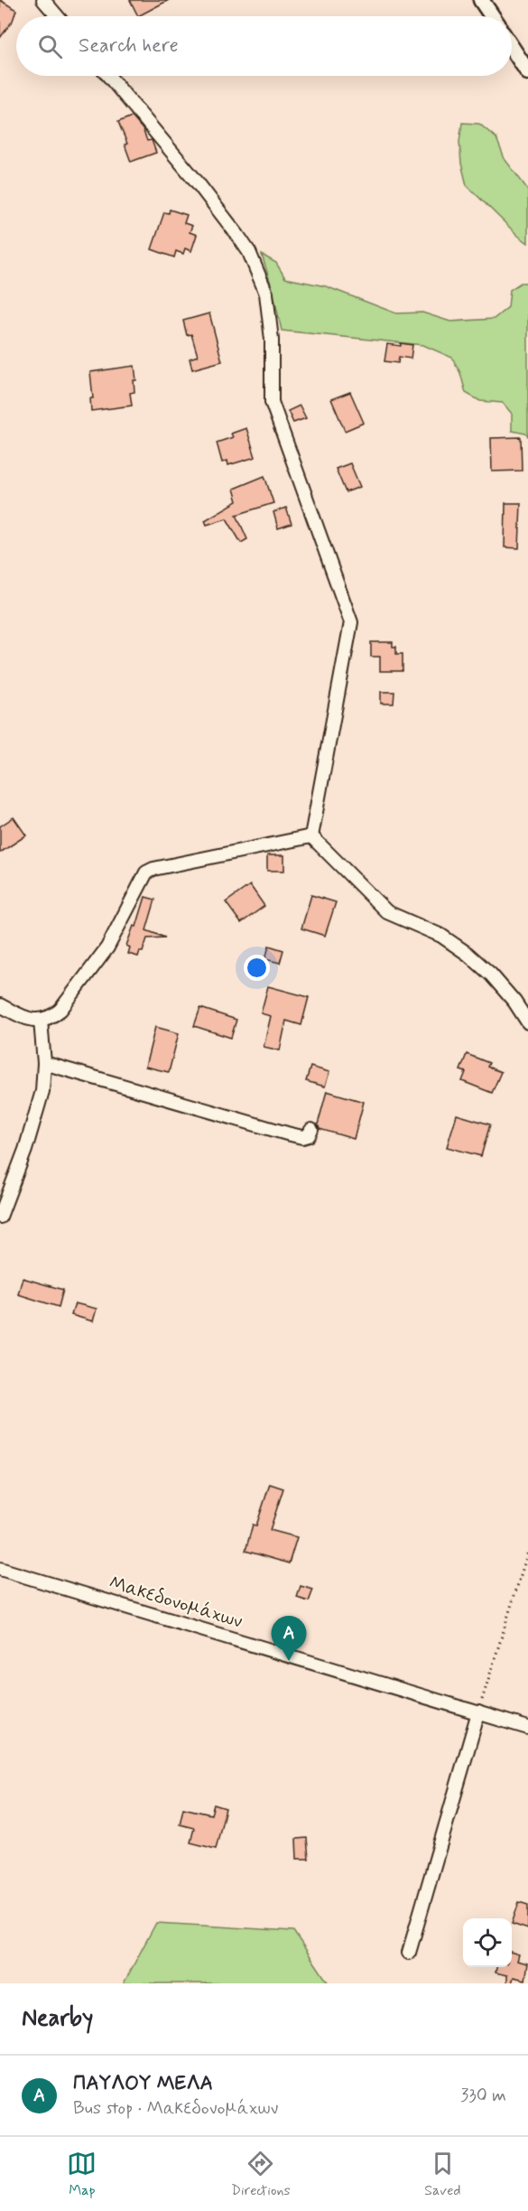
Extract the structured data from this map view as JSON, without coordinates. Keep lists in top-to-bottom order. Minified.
{"streets":{"street":["Μακεδονομάχων"]},"page":{"search":"Search here","pins":"A","heading":"Nearby","list":[{"mark":"A","name":"ΠΑΥΛΟΥ ΜΕΛΑ","note":"Bus stop · Μακεδονομάχων","value":"330 m"}],"nav":["Map","Directions","Saved"]}}
